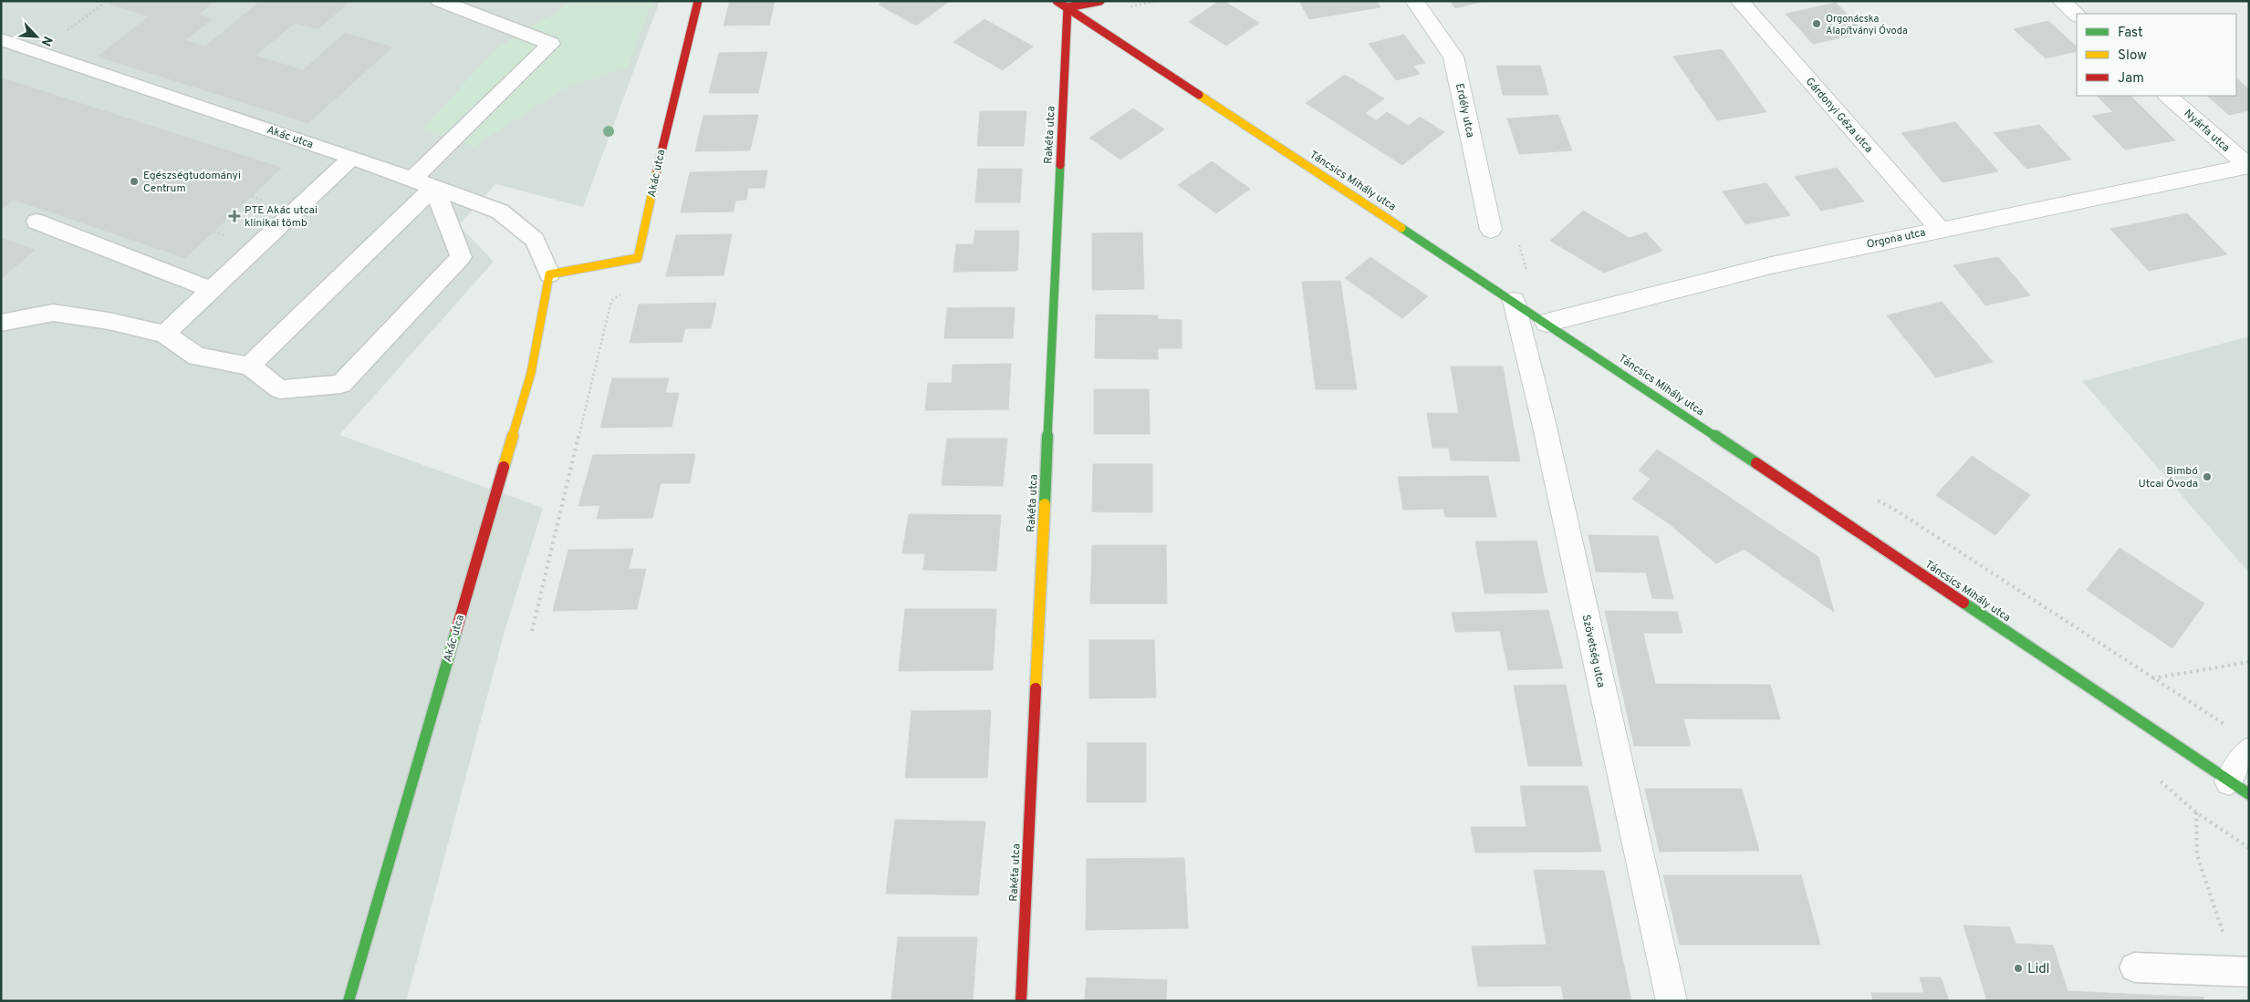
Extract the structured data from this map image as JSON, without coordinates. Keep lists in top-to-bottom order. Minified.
{"streets":{"street":["Erdély utca","Gárdonyi Géza utca","Nyárfa utca","Rakéta utca","Akác utca","Táncsics Mihály utca","Orgona utca","Szövetség utca"]},"crossings":[["Gárdonyi Géza utca","Orgona utca"],["Nyárfa utca","Orgona utca"],["Rakéta utca","Táncsics Mihály utca"],["Táncsics Mihály utca","Orgona utca"],["Táncsics Mihály utca","Szövetség utca"]],"places":{"other":["Orgonácska Alapítványi Óvoda","Egészségtudományi Centrum","Bimbó Utcai Óvoda","Lidl"],"health":["PTE Akác utcai klinikai tömb"]},"legend":["Fast","Slow","Jam"],"north":"bottom right"}
